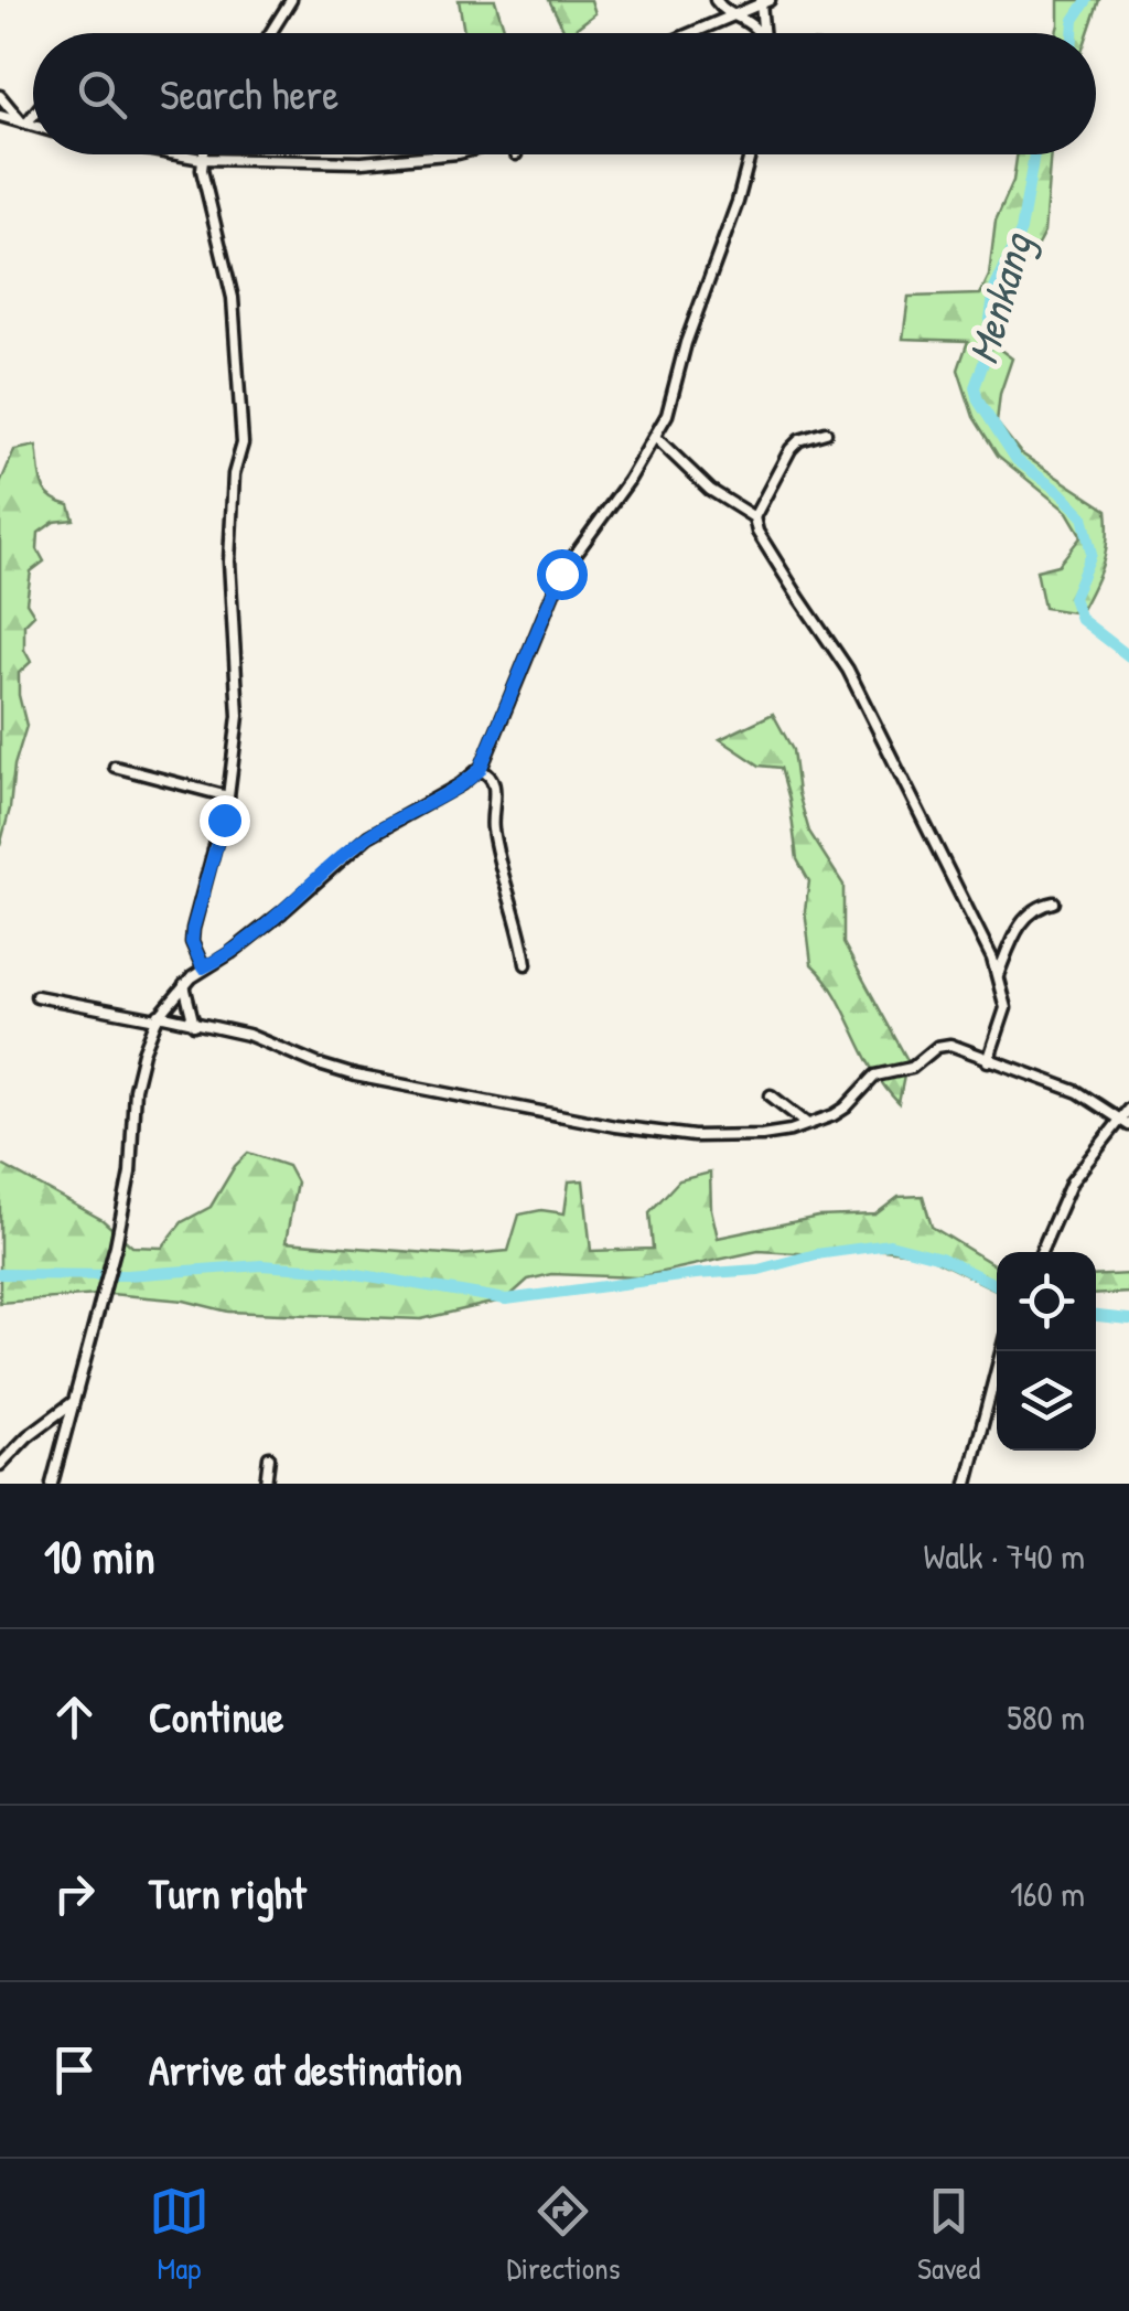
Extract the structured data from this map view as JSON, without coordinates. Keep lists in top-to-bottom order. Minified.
{"water":["Menkang"],"page":{"search":"Search here","heading":["10 min","Walk · 740 m"],"list":[["Continue","580 m"],["Turn right","160 m"],"Arrive at destination"],"nav":["Map","Directions","Saved"]}}
